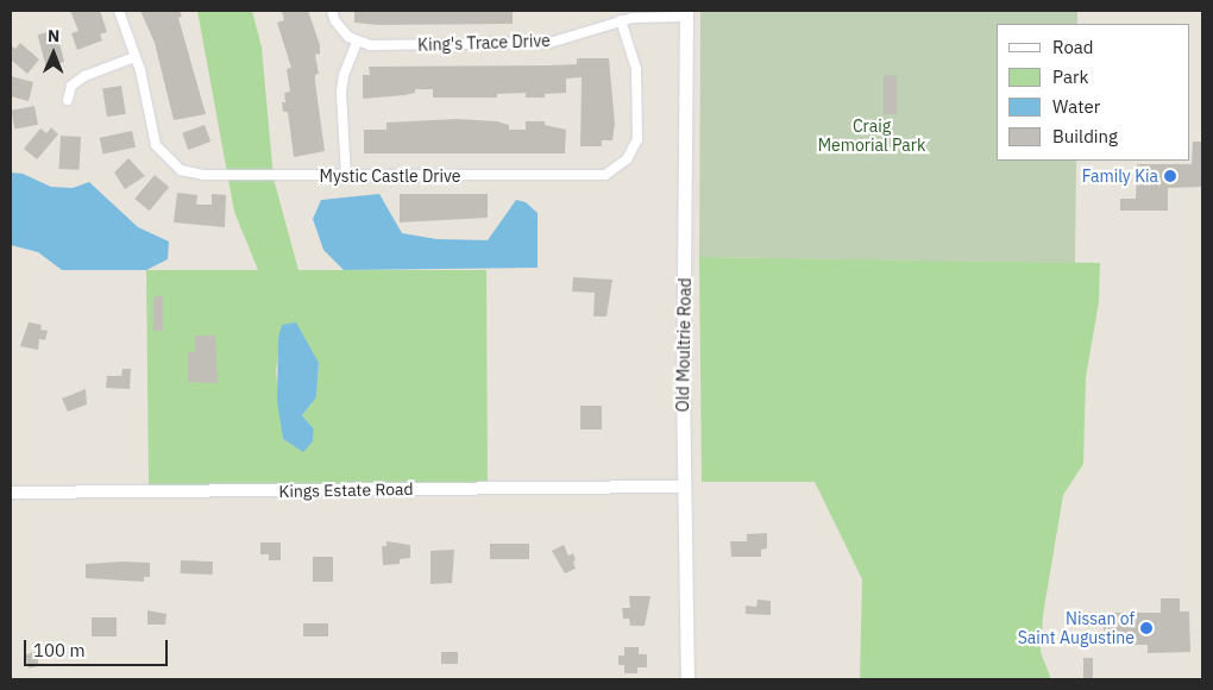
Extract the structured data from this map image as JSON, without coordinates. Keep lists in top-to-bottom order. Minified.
{"streets":{"main road":["Old Moultrie Road"],"street":["King's Trace Drive","Mystic Castle Drive","Kings Estate Road"]},"crossings":[["King's Trace Drive","Mystic Castle Drive"],["King's Trace Drive","Old Moultrie Road"],["Old Moultrie Road","Kings Estate Road"]],"parks":["Craig Memorial Park"],"places":["Family Kia","Nissan of Saint Augustine"],"legend":["Road","Park","Water","Building"],"scale_bar":"100 m","north":"top"}
